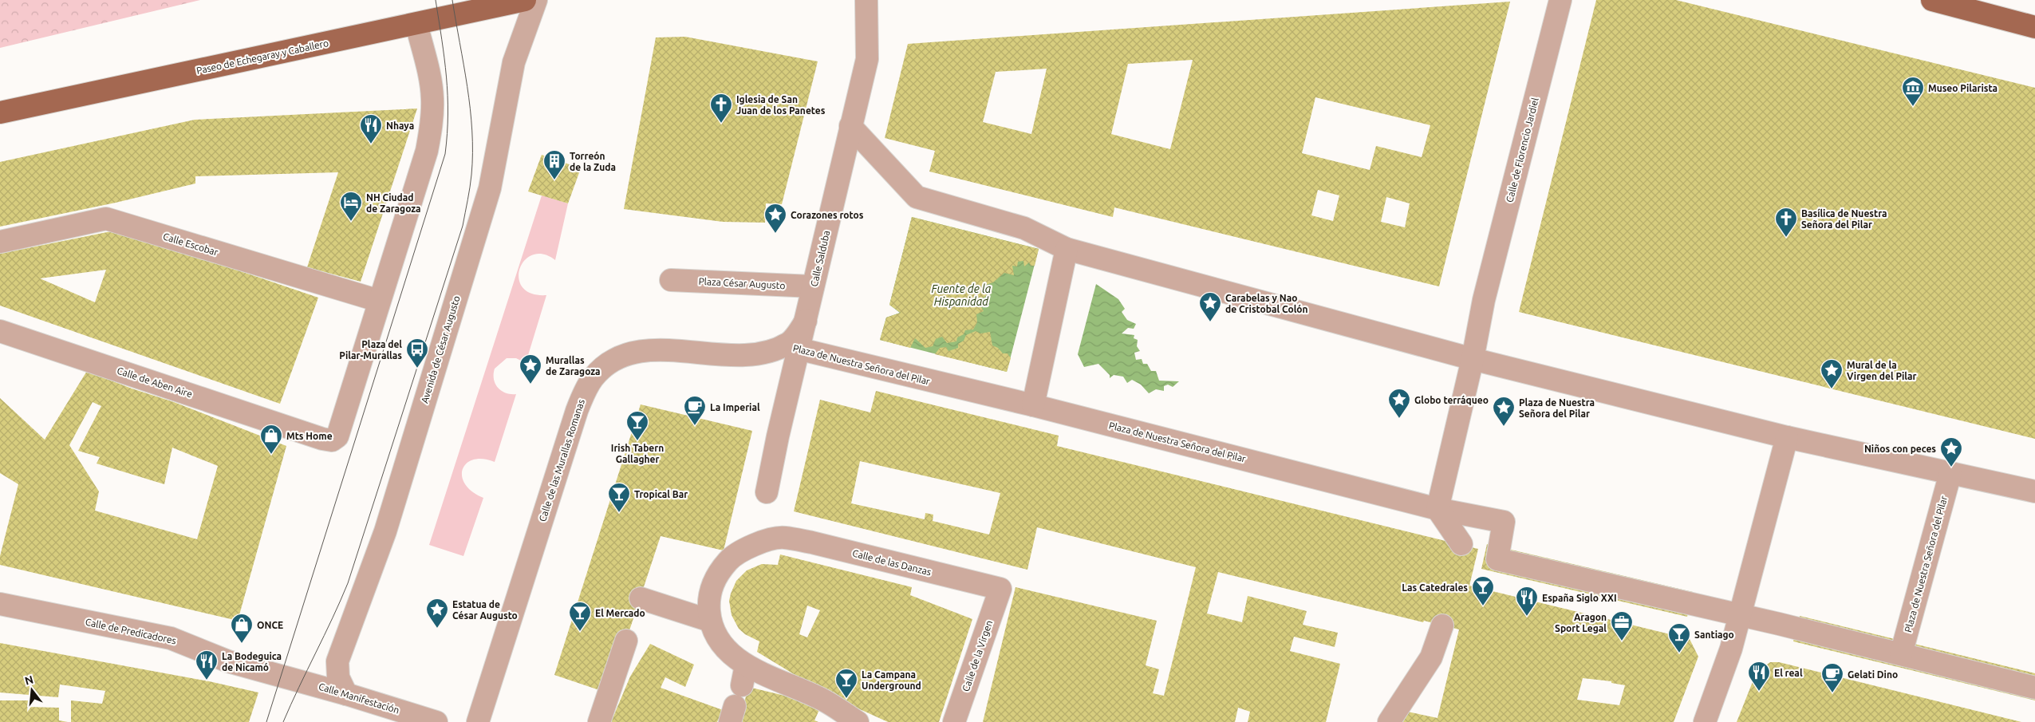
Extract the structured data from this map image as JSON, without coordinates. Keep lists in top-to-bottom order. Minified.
{"streets":{"main road":["Paseo de Echegaray y Caballero"],"street":["Calle de Florencio Jardiel","Calle Escobar","Calle Salduba","Plaza César Augusto","Avenida de César Augusto","Plaza de Nuestra Señora del Pilar","Calle de Aben Aire","Calle de las Murallas Romanas","Calle de las Danzas","Calle de Predicadores","Calle de la Virgen","Calle Manifestación"]},"crossings":[["Calle Escobar","Calle de Aben Aire"],["Calle Salduba","Plaza César Augusto"],["Calle Salduba","Plaza de Nuestra Señora del Pilar"],["Calle Salduba","Calle de las Murallas Romanas"],["Avenida de César Augusto","Calle Manifestación"],["Plaza de Nuestra Señora del Pilar","Calle de las Murallas Romanas"],["Calle de las Danzas","Calle de la Virgen"],["Calle de Predicadores","Calle Manifestación"]],"water":["Fuente de la Hispanidad"],"places":{"museum":["Museo Pilarista"],"church":["Iglesia de San Juan de los Panetes","Basílica de Nuestra Señora del Pilar"],"restaurant":["Nhaya","España Siglo XXI","La Bodeguica de Nicamó","El real"],"building":["Torreón de la Zuda"],"hotel":["NH Ciudad de Zaragoza"],"place":["Corazones rotos","Carabelas y Nao de Cristobal Colón","Murallas de Zaragoza","Mural de la Virgen del Pilar","Globo terráqueo","Plaza de Nuestra Señora del Pilar","Niños con peces","Estatua de César Augusto"],"bus stop":["Plaza del Pilar-Murallas"],"cafe":["La Imperial","Gelati Dino"],"bar":["Irish Tabern Gallagher","Tropical Bar","Las Catedrales","El Mercado","Santiago","La Campana Underground"],"shop":["Mts Home","ONCE"],"office":["Aragon Sport Legal"]},"north":"top"}
